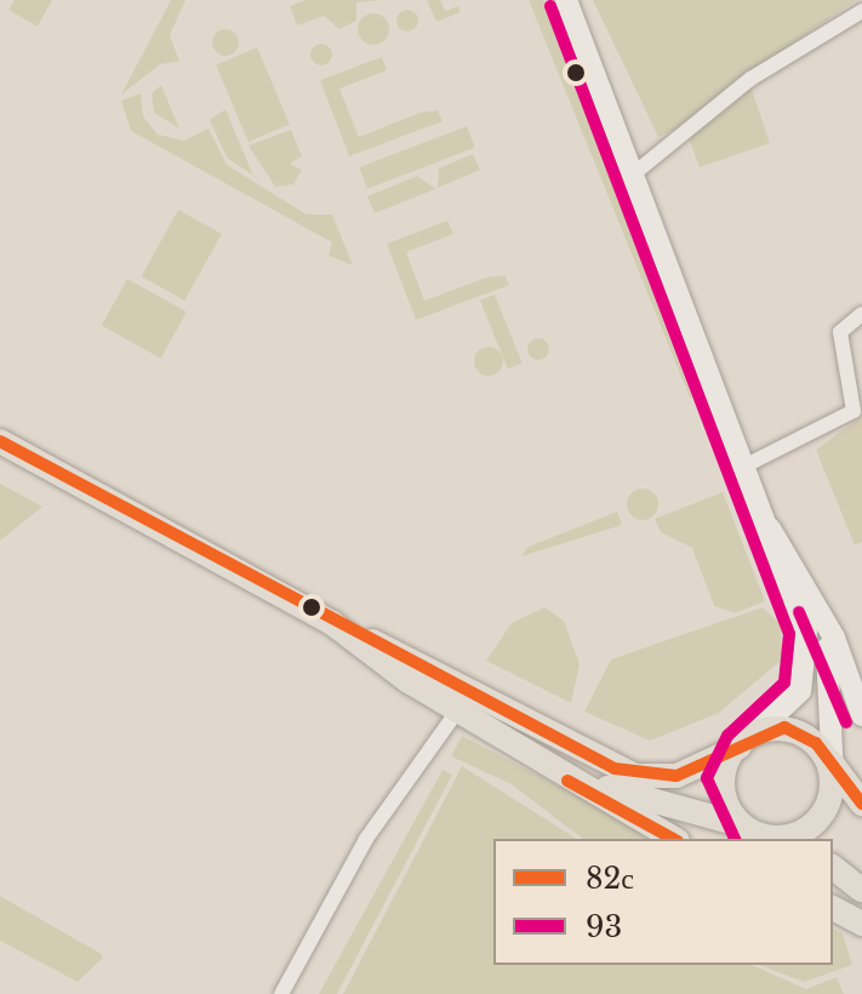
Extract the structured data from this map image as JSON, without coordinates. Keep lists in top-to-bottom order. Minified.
{"lines":["transit line 93","transit line 82с"],"legend":["82с","93"]}
